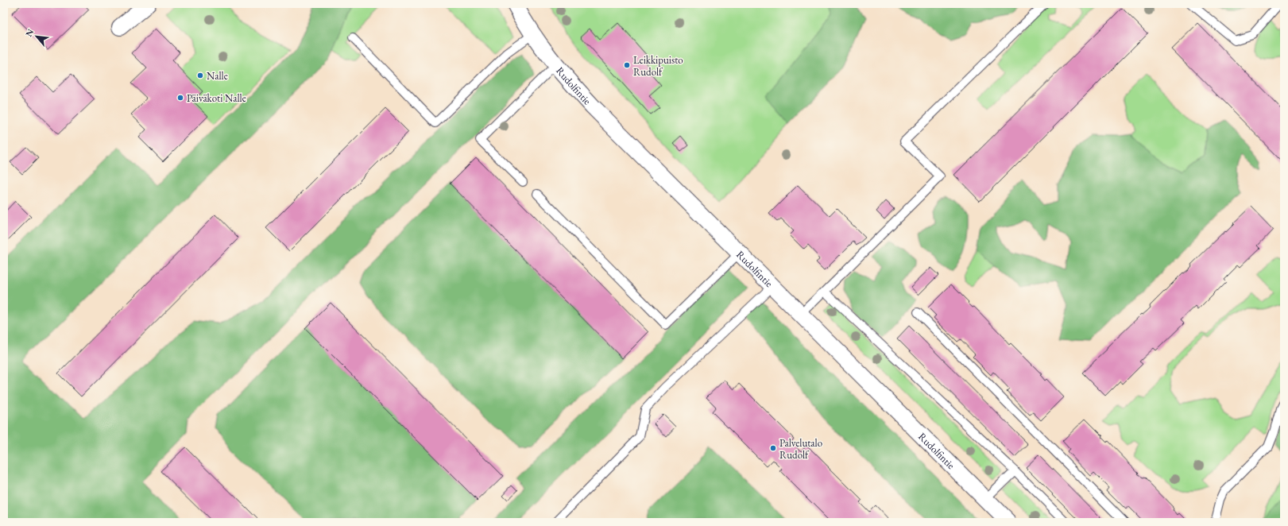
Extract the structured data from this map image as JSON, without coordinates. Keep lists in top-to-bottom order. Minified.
{"streets":{"street":["Rudolfintie"]},"places":["Leikkipuisto Rudolf","Nalle","Päiväkoti Nalle","Palvelutalo Rudolf"],"north":"top left"}
